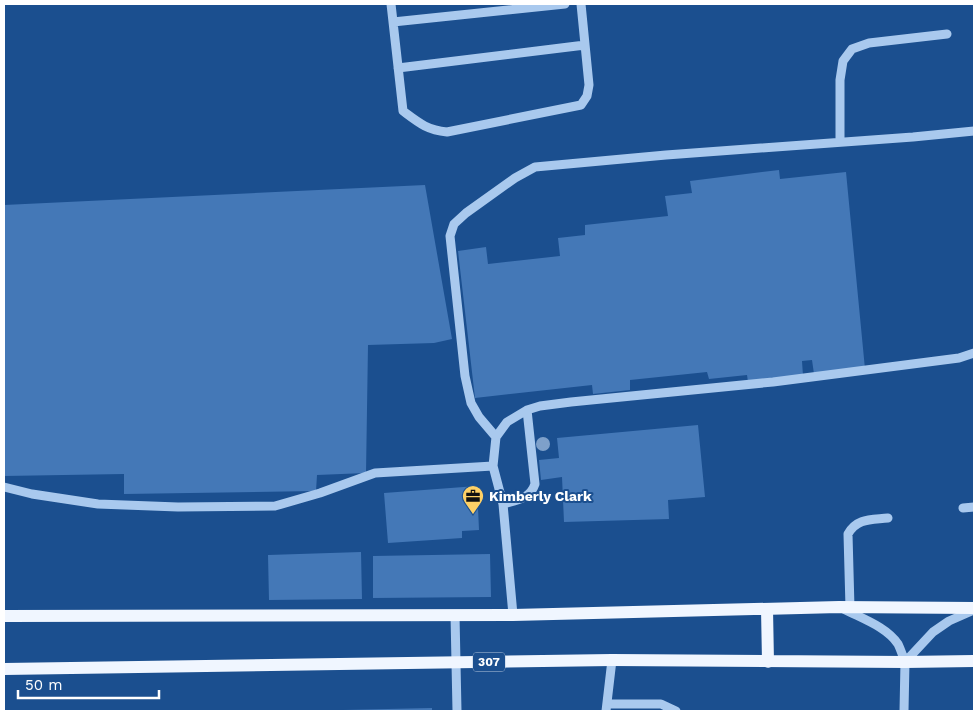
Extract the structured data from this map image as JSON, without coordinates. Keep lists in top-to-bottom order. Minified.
{"streets":{"main road":["307"]},"places":{"office":["Kimberly Clark"]},"scale_bar":"50 m"}
